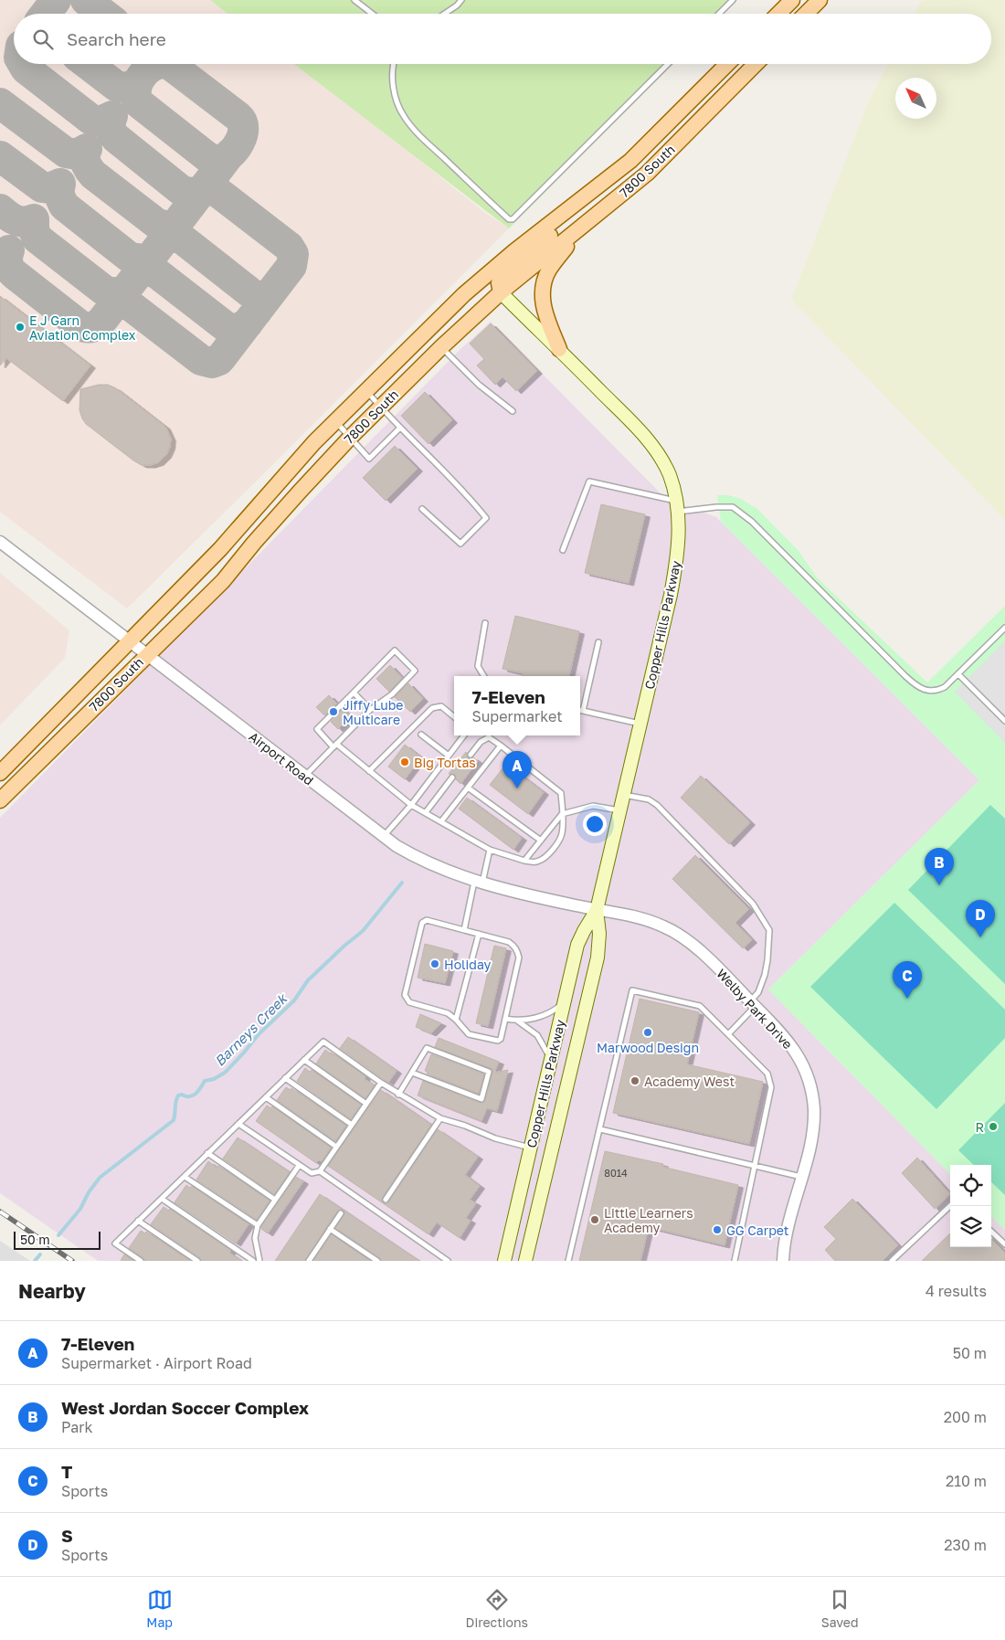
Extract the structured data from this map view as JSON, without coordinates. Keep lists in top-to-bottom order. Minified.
{"streets":{"main road":["7800 South","Copper Hills Parkway"],"street":["Airport Road","Welby Park Drive"]},"crossings":[["7800 South","Copper Hills Parkway"],["7800 South","Airport Road"],["Copper Hills Parkway","Airport Road"],["Copper Hills Parkway","Welby Park Drive"],["Airport Road","Welby Park Drive"]],"water":["Barneys Creek"],"places":["E J Garn Aviation Complex","Jiffy Lube Multicare","Big Tortas","Holiday","Marwood Design","Academy West","R","Little Learners Academy","GG Carpet"],"house_numbers":["8014"],"scale_bar":"50 m","north":"top left","page":{"search":"Search here","popup":["7-Eleven","Supermarket"],"pins":["A","B","D","C"],"scale":"50 m","heading":["Nearby","4 results"],"list":[{"mark":"A","name":"7-Eleven","note":"Supermarket · Airport Road","value":"50 m"},{"mark":"B","name":"West Jordan Soccer Complex","note":"Park","value":"200 m"},{"mark":"C","name":"T","note":"Sports","value":"210 m"},{"mark":"D","name":"S","note":"Sports","value":"230 m"}],"nav":["Map","Directions","Saved"]}}
